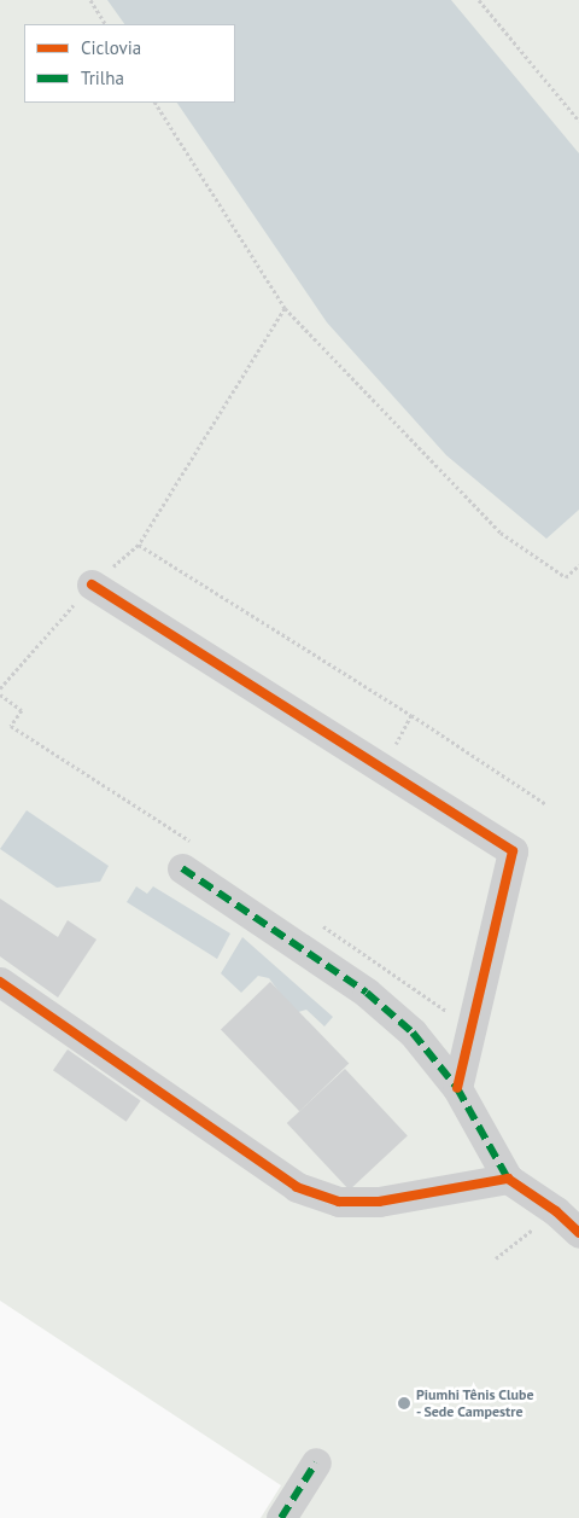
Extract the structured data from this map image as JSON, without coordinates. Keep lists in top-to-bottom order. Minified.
{"places":["Piumhi Tênis Clube - Sede Campestre"],"legend":["Ciclovia","Trilha"]}
